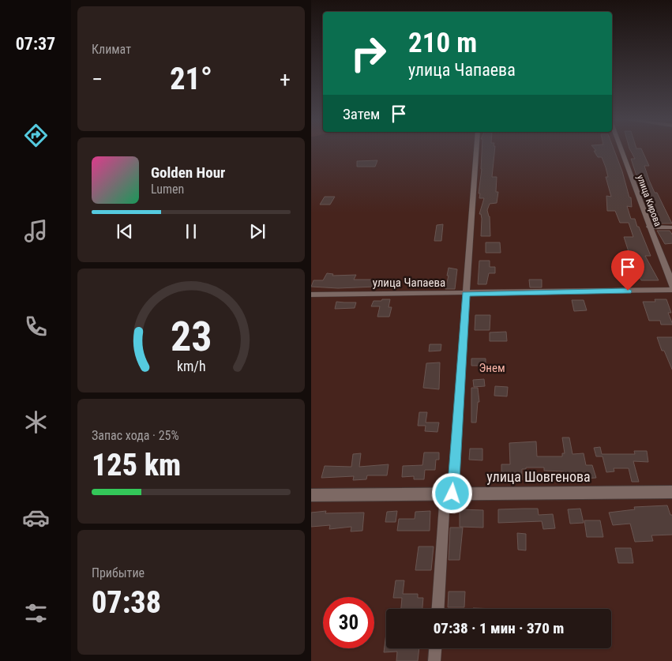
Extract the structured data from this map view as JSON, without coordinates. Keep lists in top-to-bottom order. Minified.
{"streets":{"street":["улица Кирова","улица Чапаева","улица Шовгенова"]},"parks":["Энем"],"page":{"tabs":"07:37","tile":["Климат",["Запас хода · 25%","125 km"],["Прибытие","07:38"]],"turn":["210 m","улица Чапаева"],"heat":["−","21°","+"],"then":"Затем","song":["Golden Hour","Lumen"],"limit":"30","trip":"07:38 · 1 мин · 370 m","gauge":["23","km/h"]}}
